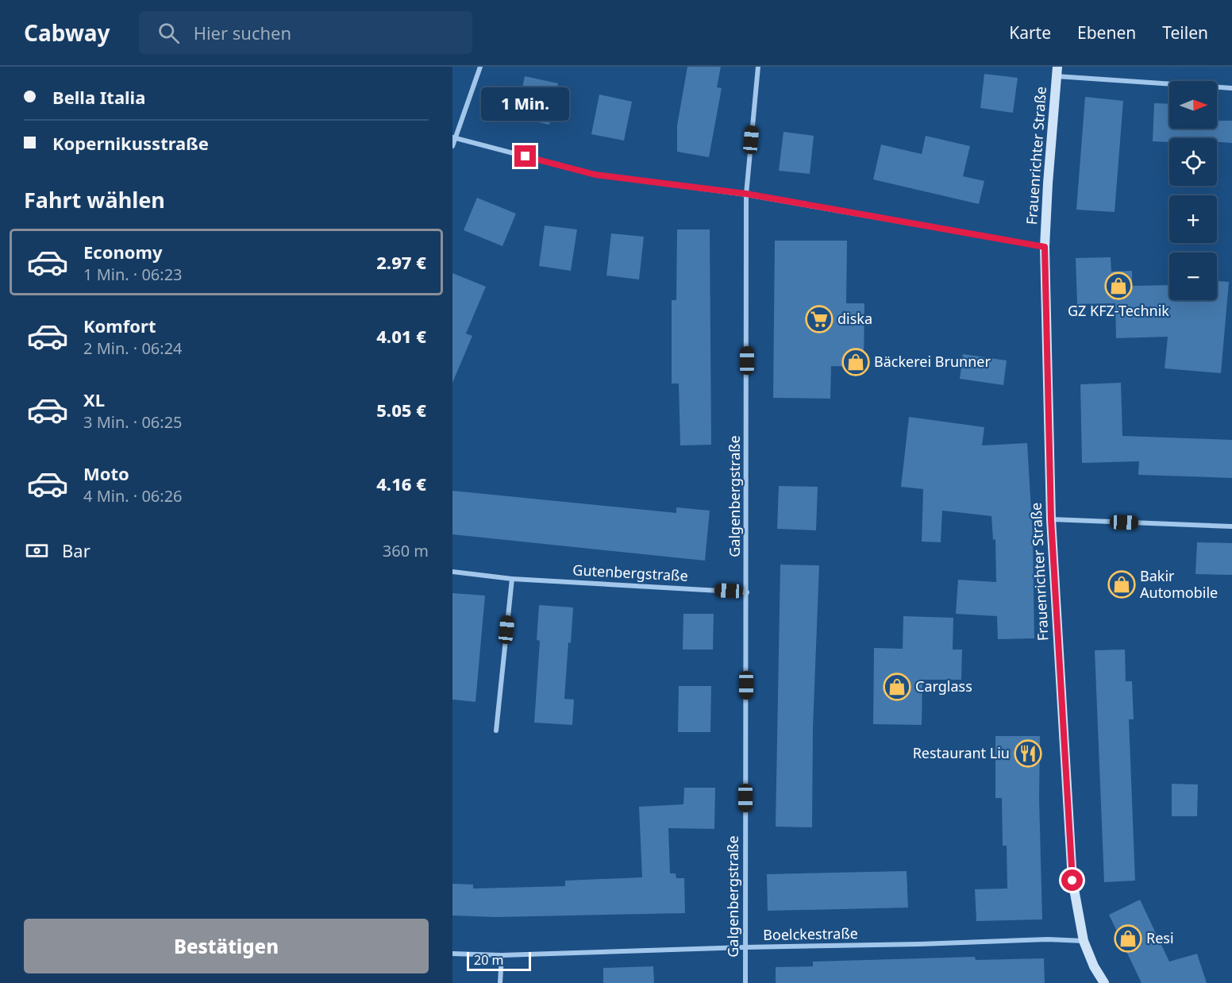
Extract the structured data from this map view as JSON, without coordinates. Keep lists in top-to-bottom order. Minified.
{"streets":{"main road":["Frauenrichter Straße"],"street":["Galgenbergstraße","Gutenbergstraße","Boelckestraße"]},"crossings":[["Frauenrichter Straße","Boelckestraße"],["Galgenbergstraße","Gutenbergstraße"],["Galgenbergstraße","Boelckestraße"]],"places":{"shop":["GZ KFZ-Technik","Bäckerei Brunner","Bakir Automobile","Carglass","Resi"],"supermarket":["diska"],"restaurant":["Restaurant Liu"]},"scale_bar":"20 m","north":"right","page":{"header":"Cabway","search":"Hier suchen","nav":["Karte","Ebenen","Teilen"],"banner":["Bella Italia","Kopernikusstraße"],"map_buttons":["+","−"],"bubble":"1 Min.","heading":"Fahrt wählen","list":[{"name":"Economy","note":"1 Min. · 06:23","value":"2.97 €"},{"name":"Komfort","note":"2 Min. · 06:24","value":"4.01 €"},{"name":"XL","note":"3 Min. · 06:25","value":"5.05 €"},{"name":"Moto","note":"4 Min. · 06:26","value":"4.16 €"}],"pay":["Bar","360 m"],"buttons":"Bestätigen","scale":"20 m"}}
